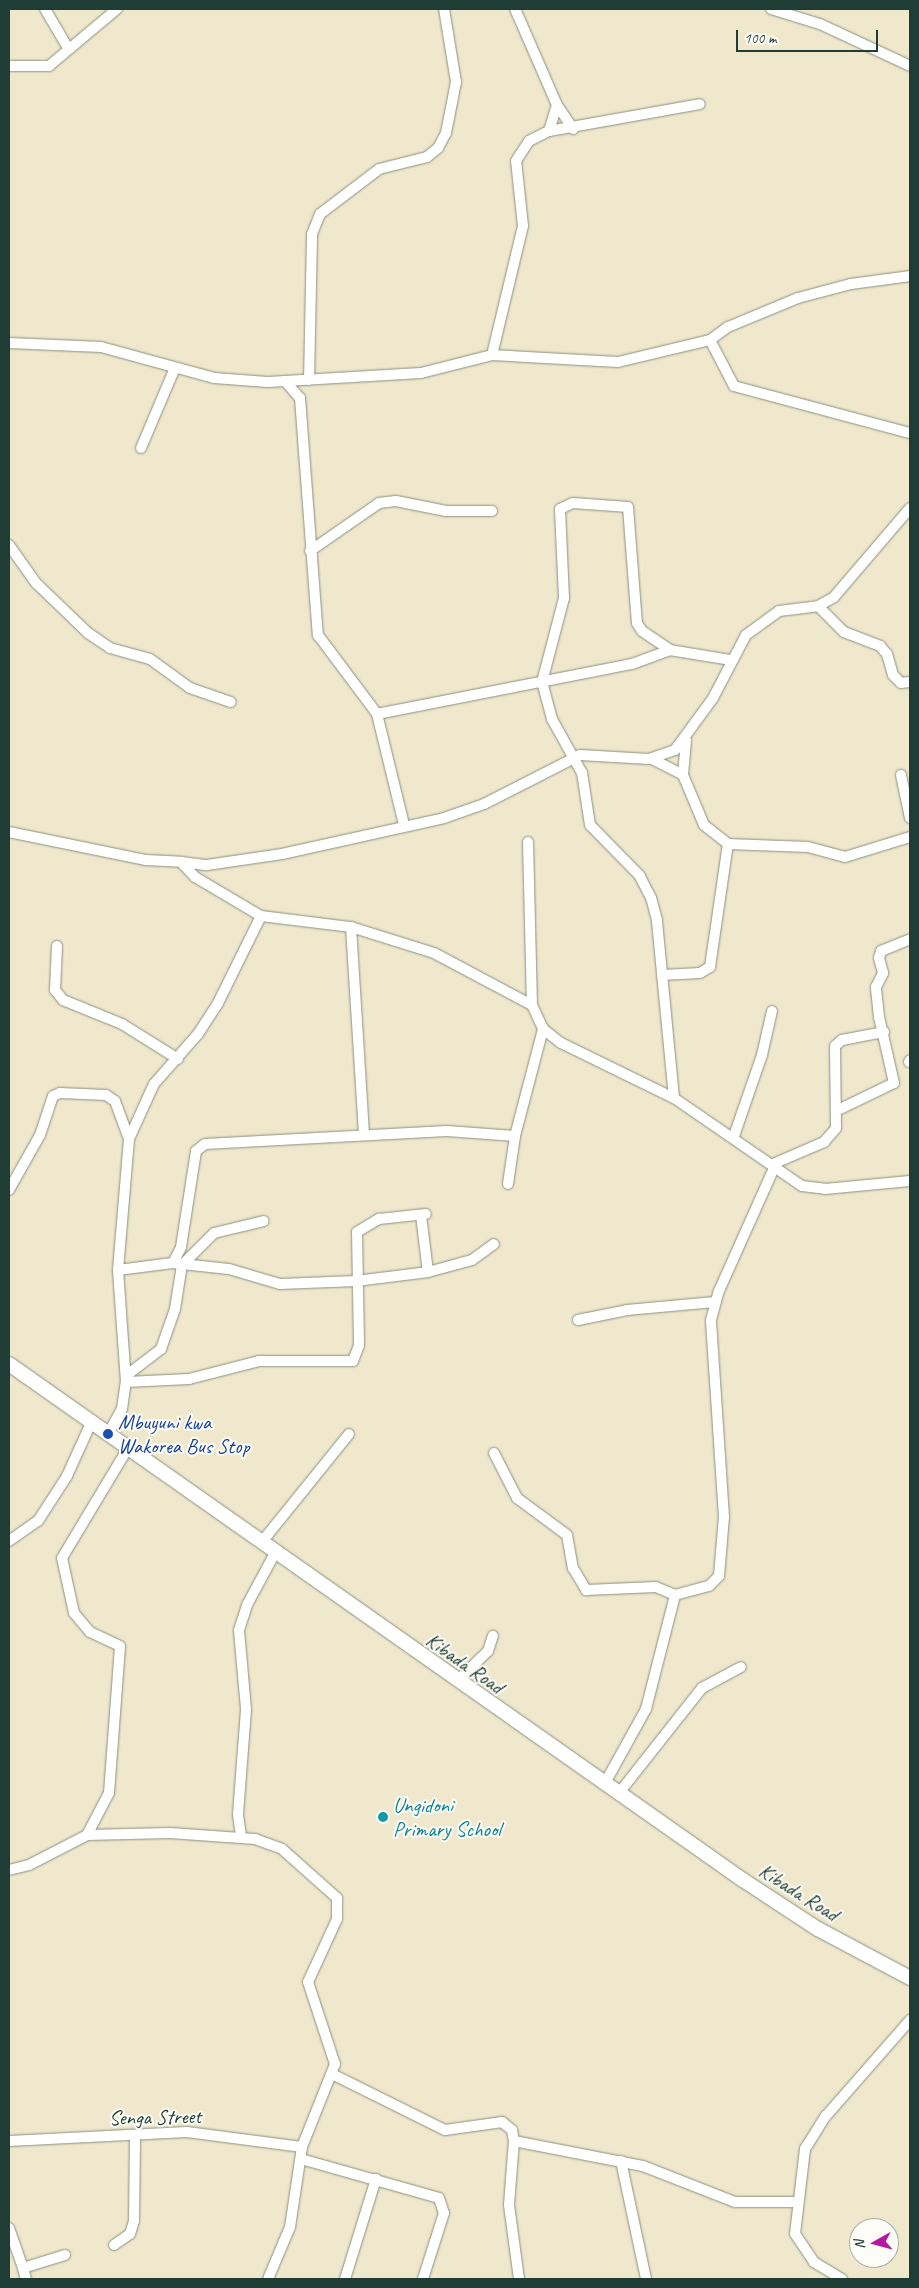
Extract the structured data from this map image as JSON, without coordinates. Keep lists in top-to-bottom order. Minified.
{"streets":{"main road":["Kibada Road"],"street":["Senga Street"]},"places":["Mbuyuni kwa Wakorea Bus Stop","Ungidoni Primary School"],"scale_bar":"100 m","north":"left"}
